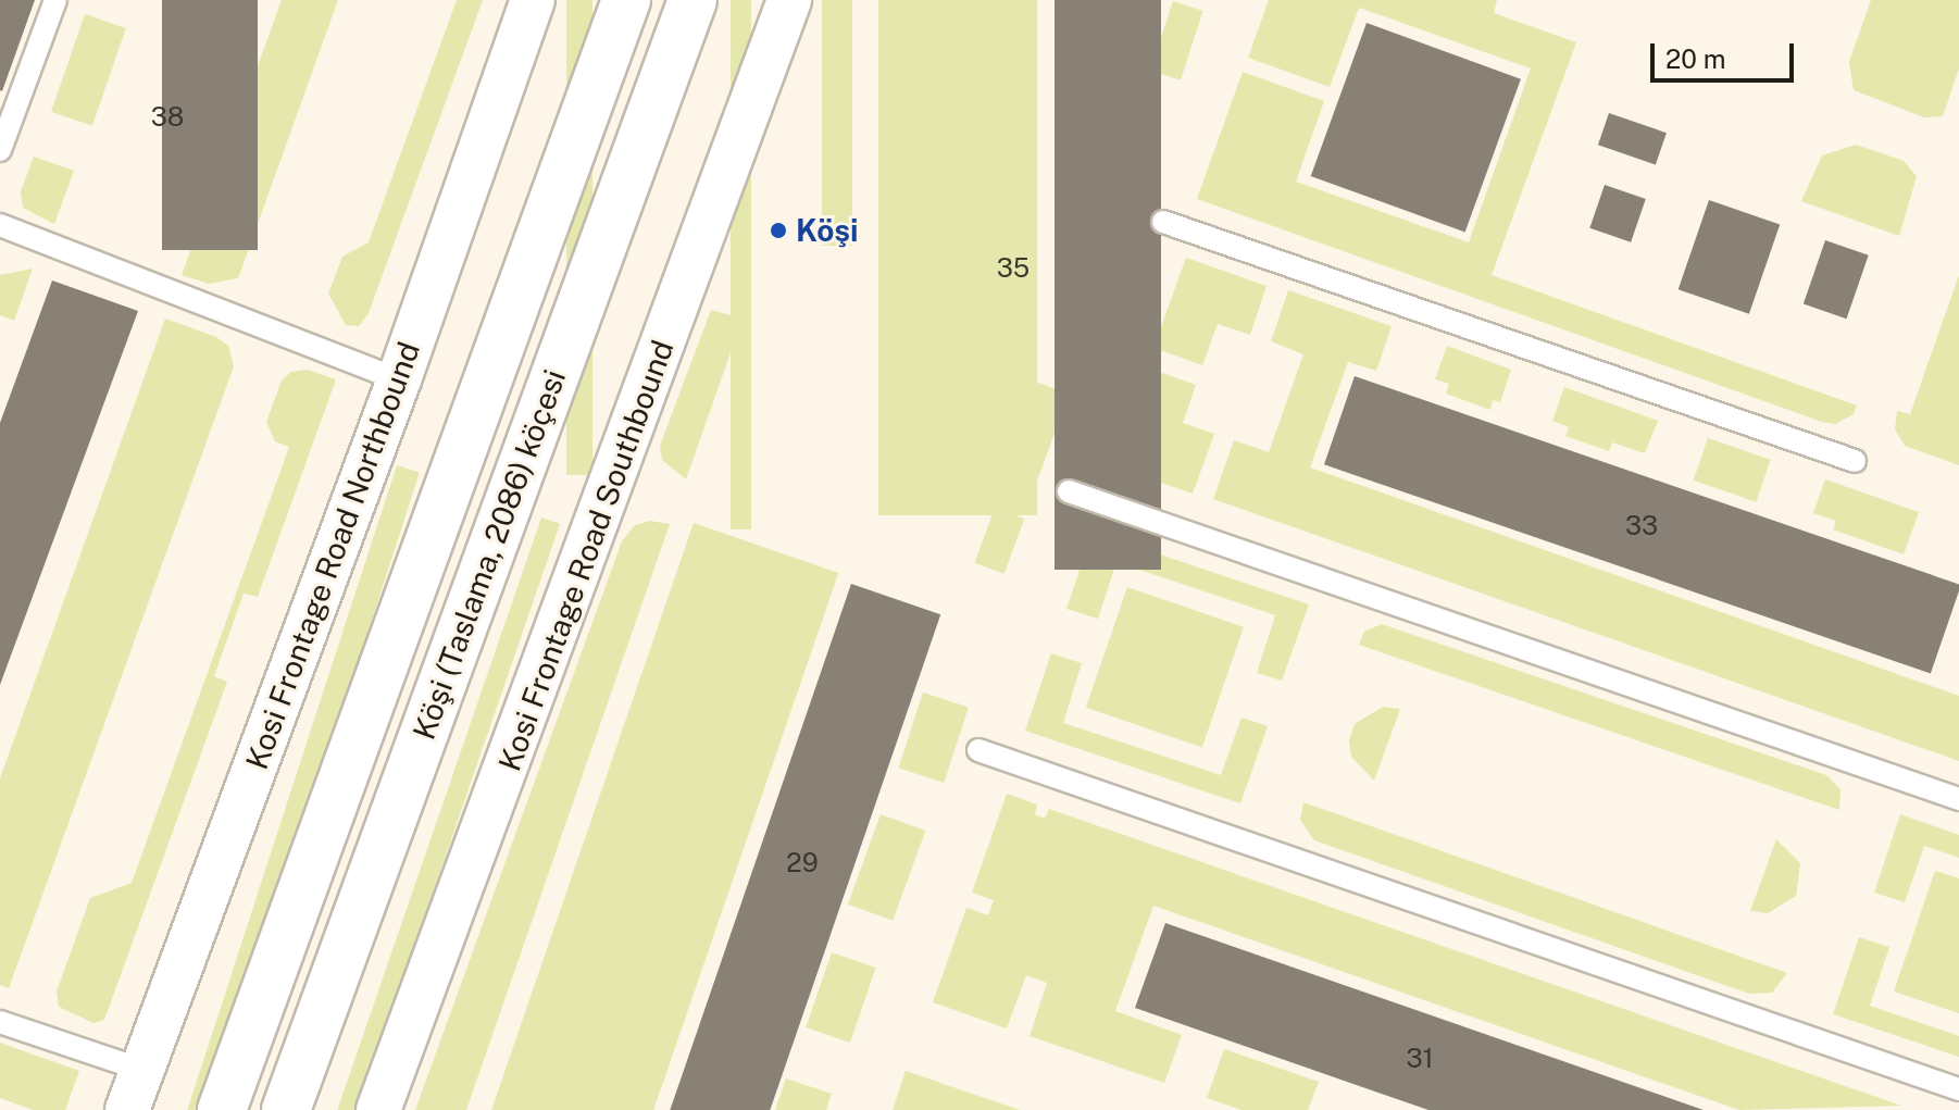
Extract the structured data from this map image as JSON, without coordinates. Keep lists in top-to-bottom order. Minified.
{"streets":{"main road":["Köşi (Taslama, 2086) köçesi"],"street":["Kosi Frontage Road Northbound","Kosi Frontage Road Southbound"]},"places":["Köşi"],"house_numbers":["38","35","33","29","31"],"scale_bar":"20 m"}
